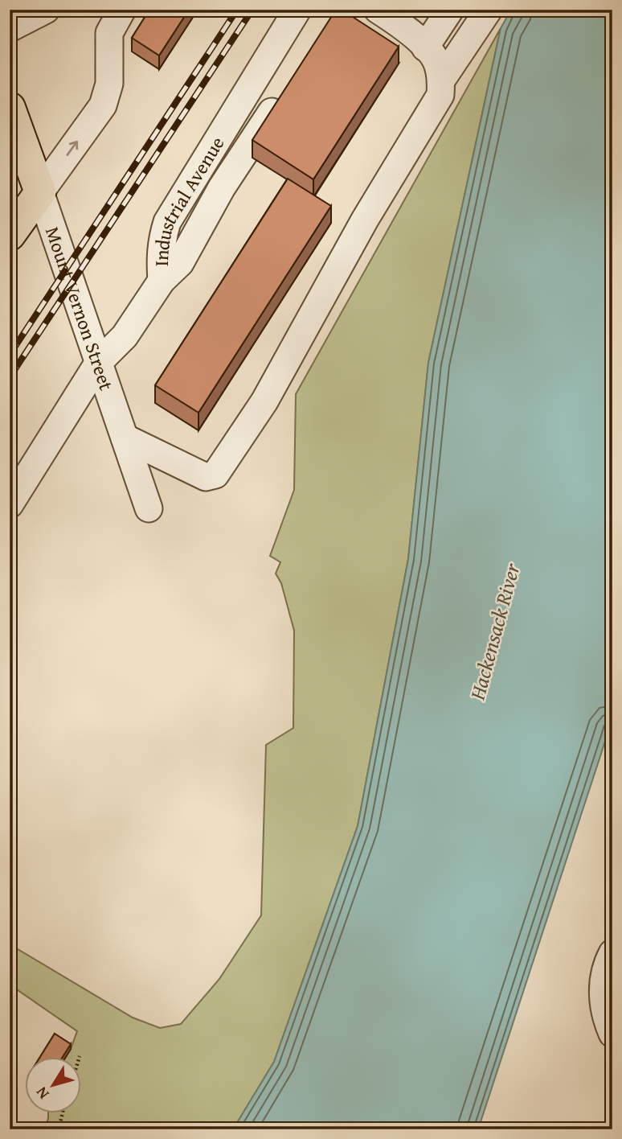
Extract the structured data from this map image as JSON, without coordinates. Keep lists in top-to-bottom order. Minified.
{"streets":{"main road":["Mount Vernon Street"],"street":["Industrial Avenue"]},"crossings":[["Industrial Avenue","Mount Vernon Street"]],"water":["Hackensack River"],"north":"bottom left"}
